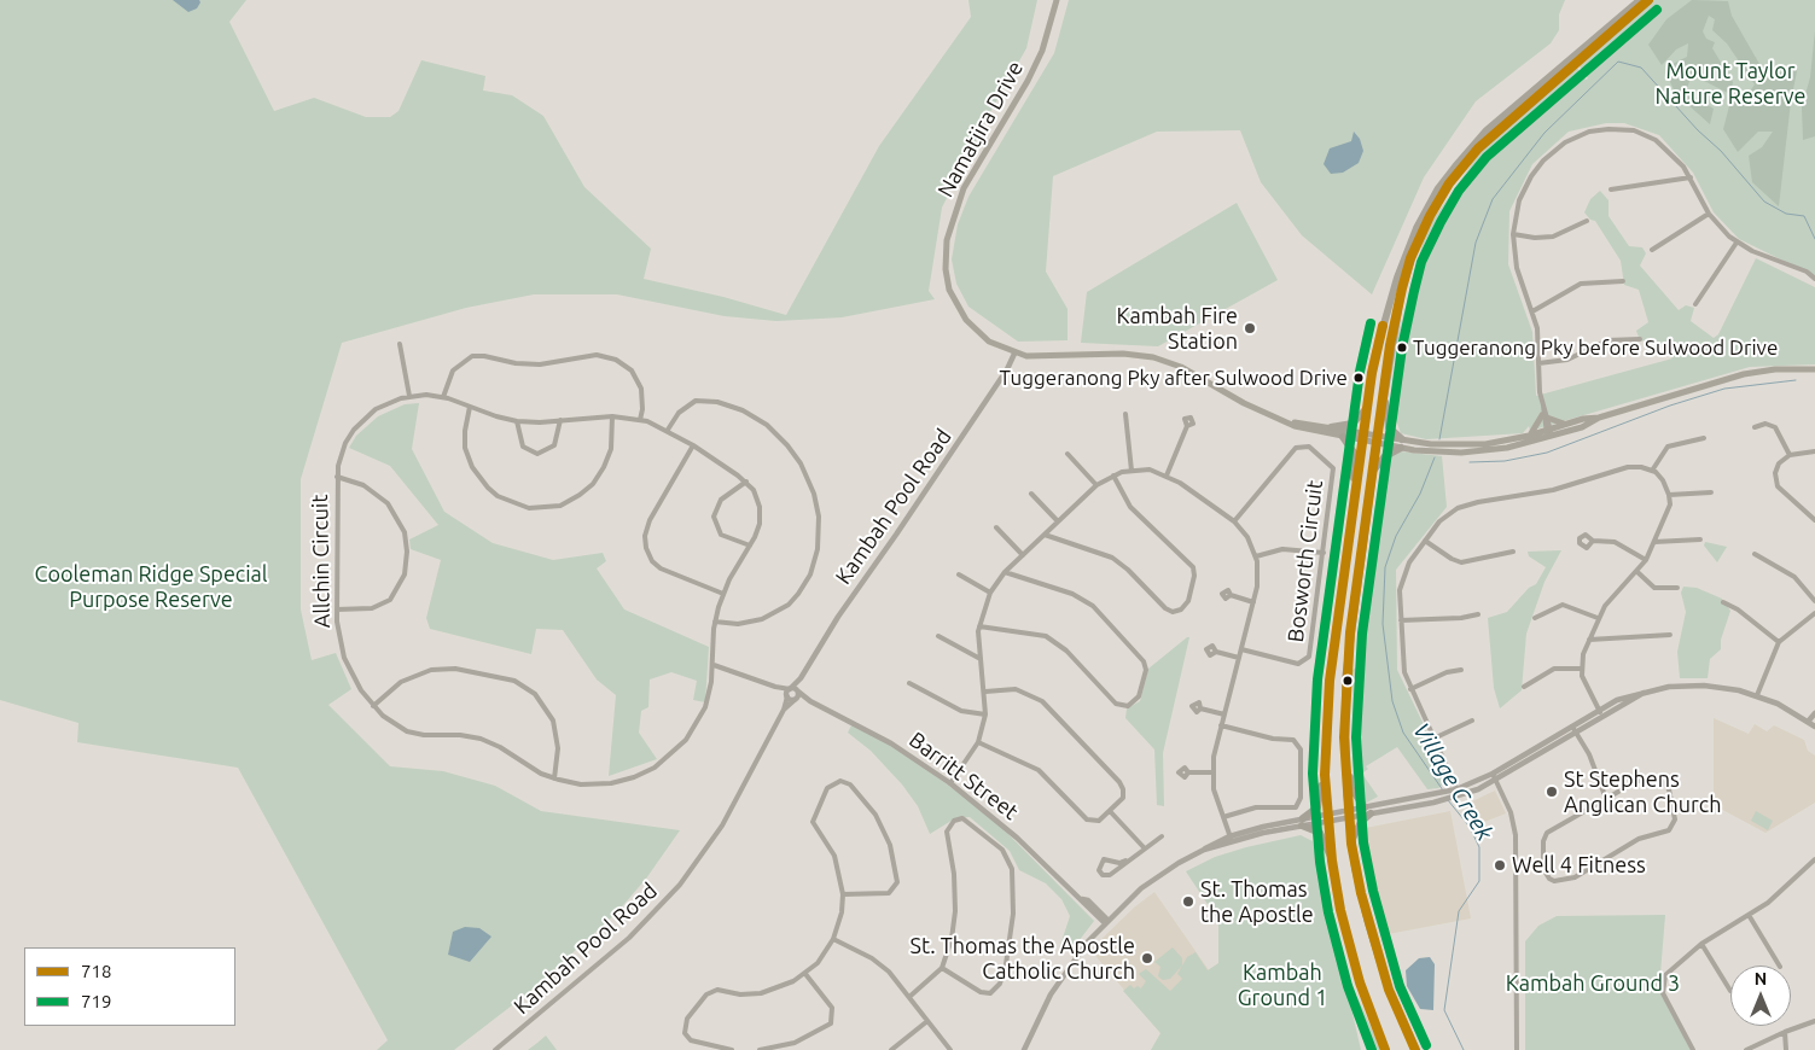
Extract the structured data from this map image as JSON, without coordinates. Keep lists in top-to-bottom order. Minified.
{"streets":{"main road":["Namatjira Drive"],"street":["Kambah Pool Road","Allchin Circuit","Bosworth Circuit","Barritt Street"]},"crossings":[["Namatjira Drive","Kambah Pool Road"],["Kambah Pool Road","Barritt Street"]],"water":["Village Creek"],"parks":["Mount Taylor Nature Reserve","Cooleman Ridge Special Purpose Reserve","Kambah Ground 1","Kambah Ground 3"],"places":["Kambah Fire Station","Tuggeranong Pky before Sulwood Drive","Tuggeranong Pky after Sulwood Drive","St Stephens Anglican Church","Well 4 Fitness","St. Thomas the Apostle","St. Thomas the Apostle Catholic Church"],"lines":["transit line 718","transit line 719"],"legend":["718","719"],"north":"top"}
